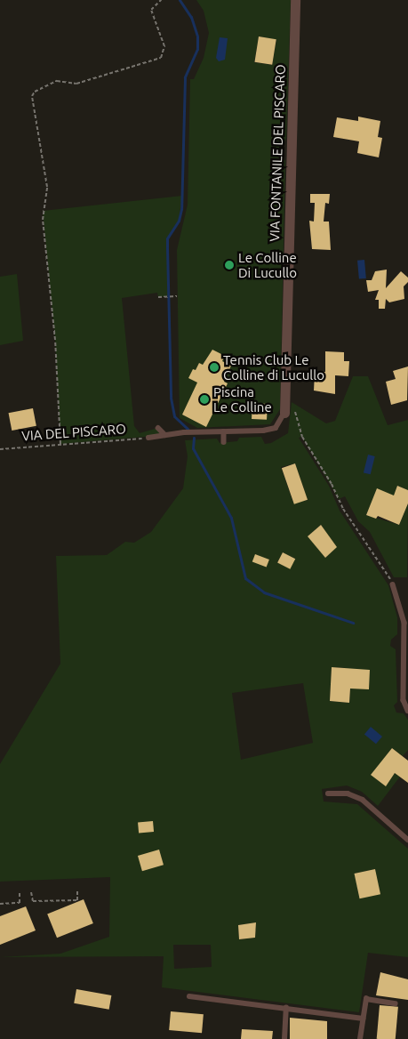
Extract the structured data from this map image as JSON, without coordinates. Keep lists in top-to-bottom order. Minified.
{"streets":{"street":["VIA FONTANILE DEL PISCARO"],"path":["VIA DEL PISCARO"]},"places":["Le Colline Di Lucullo","Tennis Club Le Colline di Lucullo","Piscina Le Colline"]}
